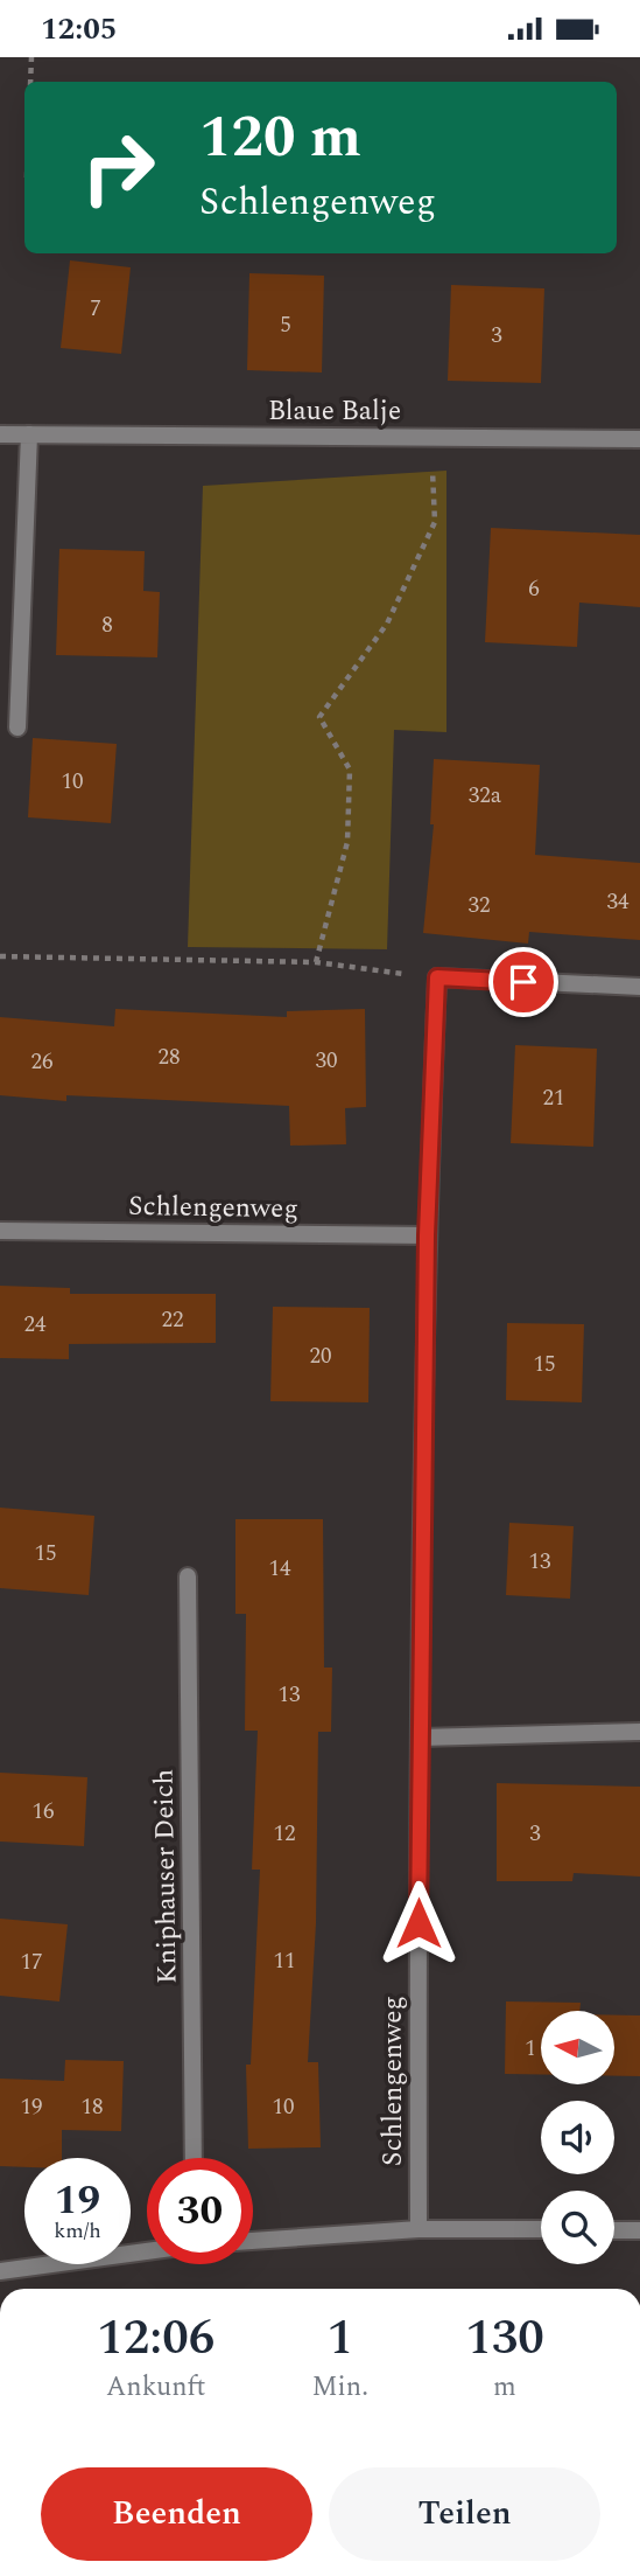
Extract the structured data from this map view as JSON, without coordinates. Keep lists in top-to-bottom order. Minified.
{"streets":{"street":["Blaue Balje","Schlengenweg","Kniphauser Deich"]},"house_numbers":["7","5","3","6","8","10","32a","34","32","28","30","26","21","22","24","20","15","15","13","14","13","16","12","3","11","17","1","19","18","10"],"north":"left","page":{"status":"12:05","turn":["120 m","Schlengenweg"],"speed":"19 km/h","limit":"30","eta":["12:06","Ankunft","1","Min.","130","m"],"buttons":["Beenden","Teilen"]}}
